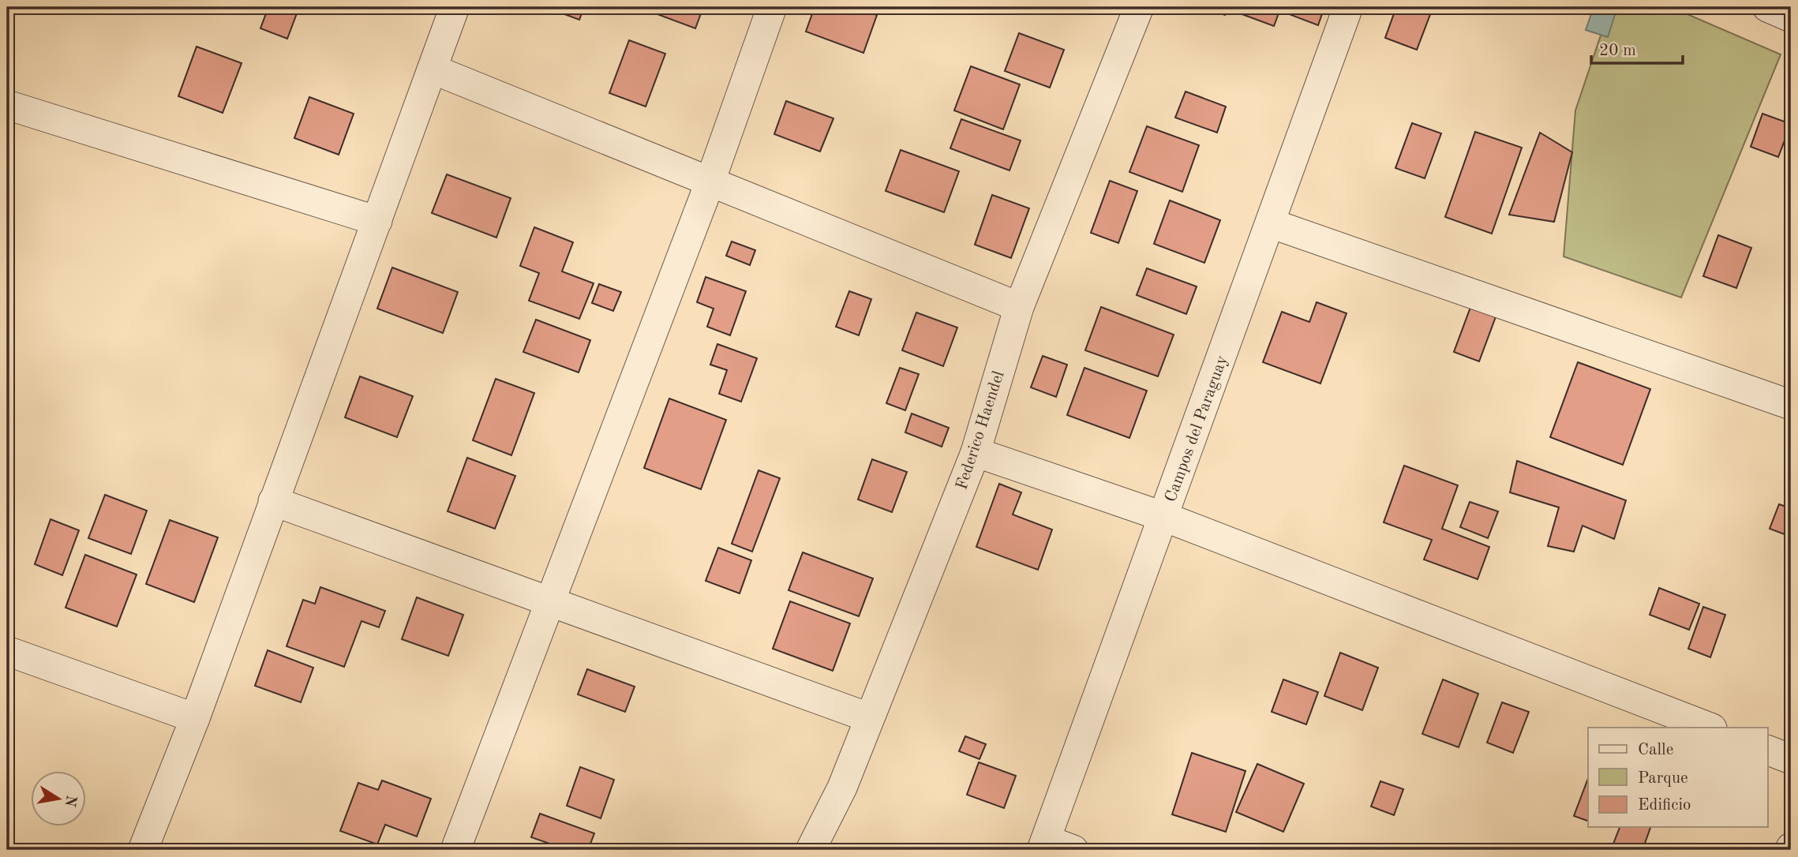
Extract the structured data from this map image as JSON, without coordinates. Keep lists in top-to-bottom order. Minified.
{"streets":{"street":["Campos del Paraguay","Federico Haendel"]},"legend":["Calle","Parque","Edificio"],"scale_bar":"20 m","north":"right"}
